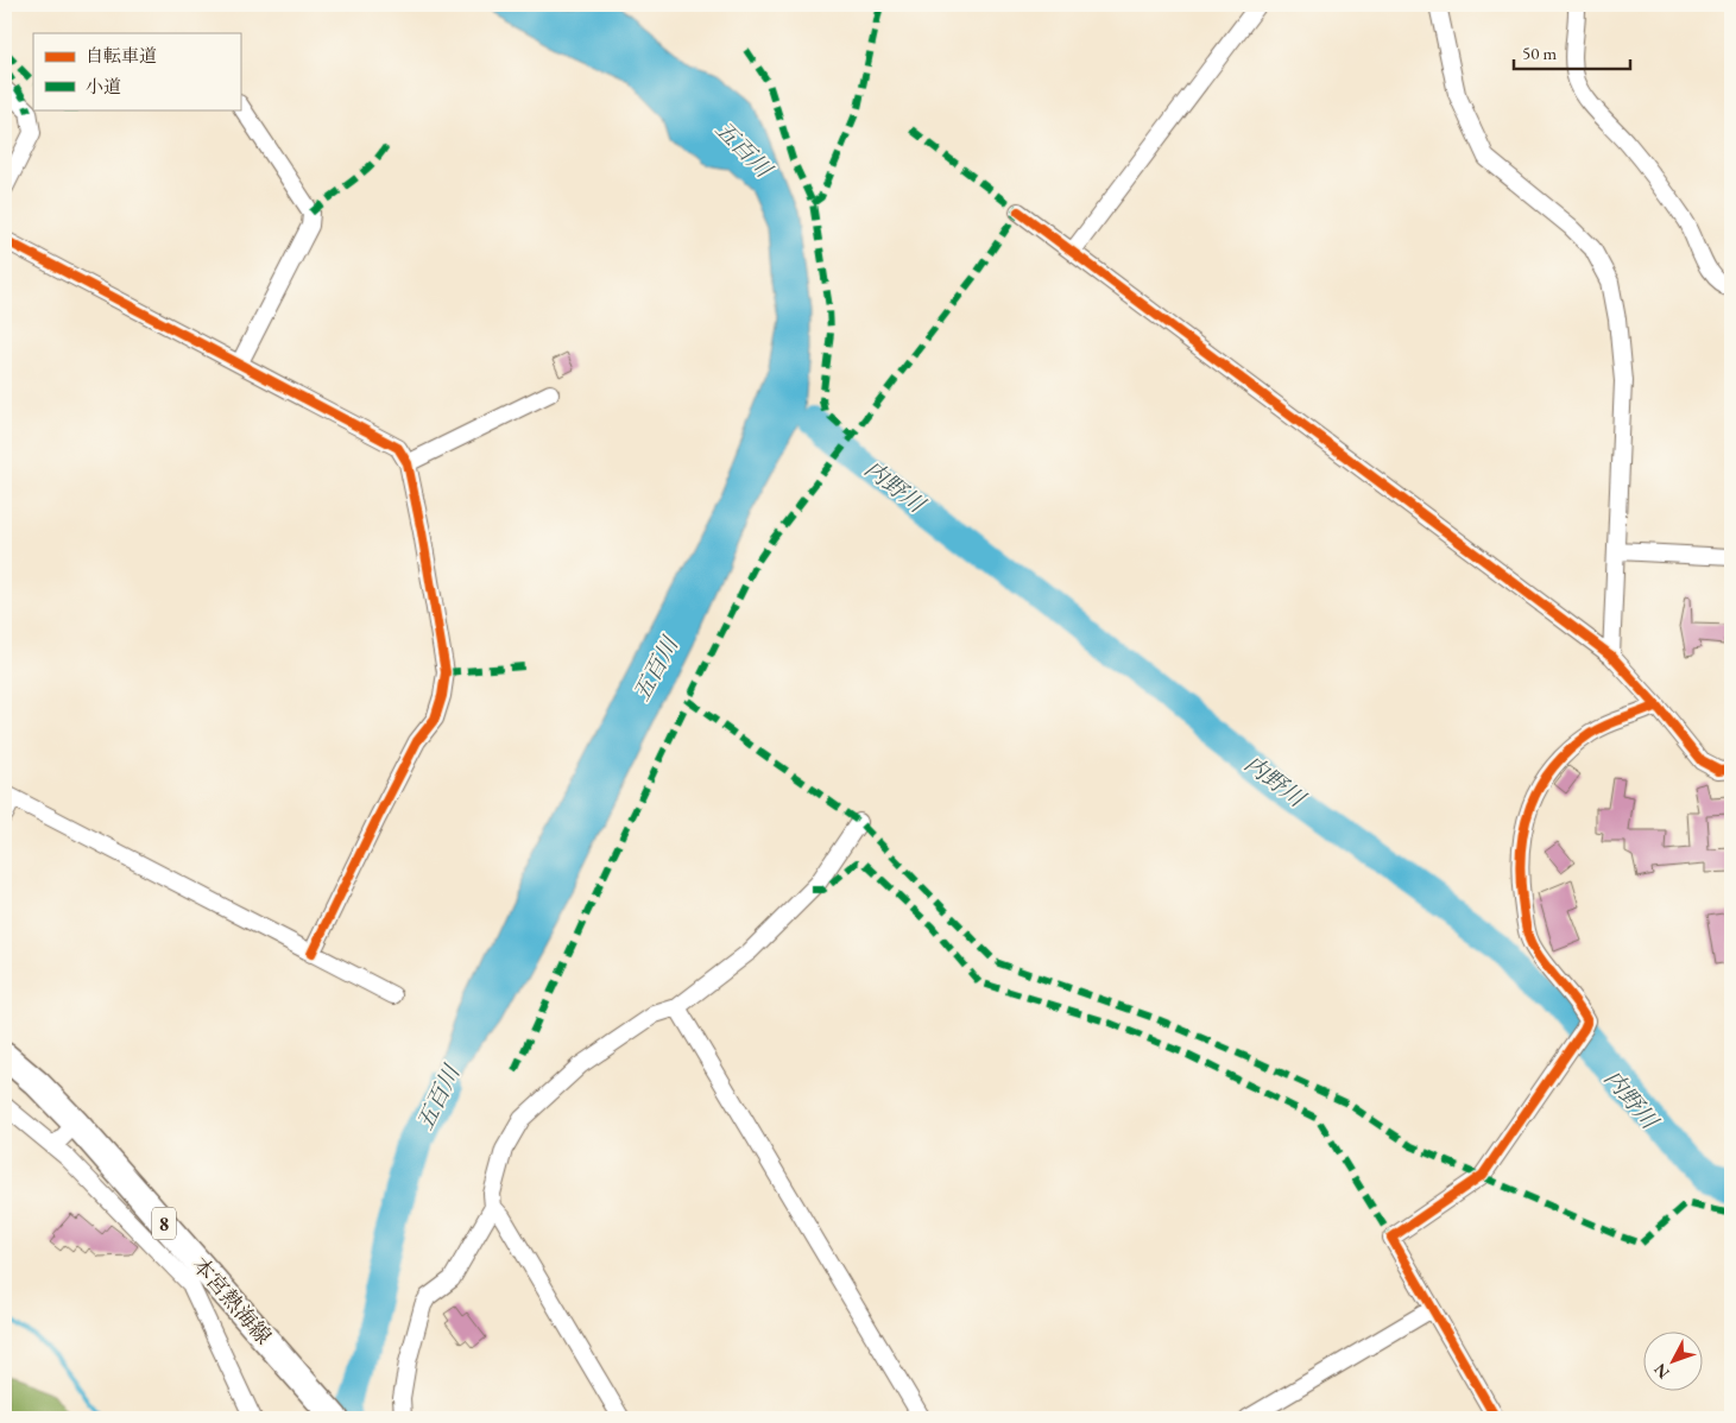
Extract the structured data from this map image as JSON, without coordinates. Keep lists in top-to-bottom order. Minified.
{"streets":{"main road":["8","本宮熱海線"]},"water":["五百川","内野川"],"legend":["自転車道","小道"],"scale_bar":"50 m","north":"bottom left"}
